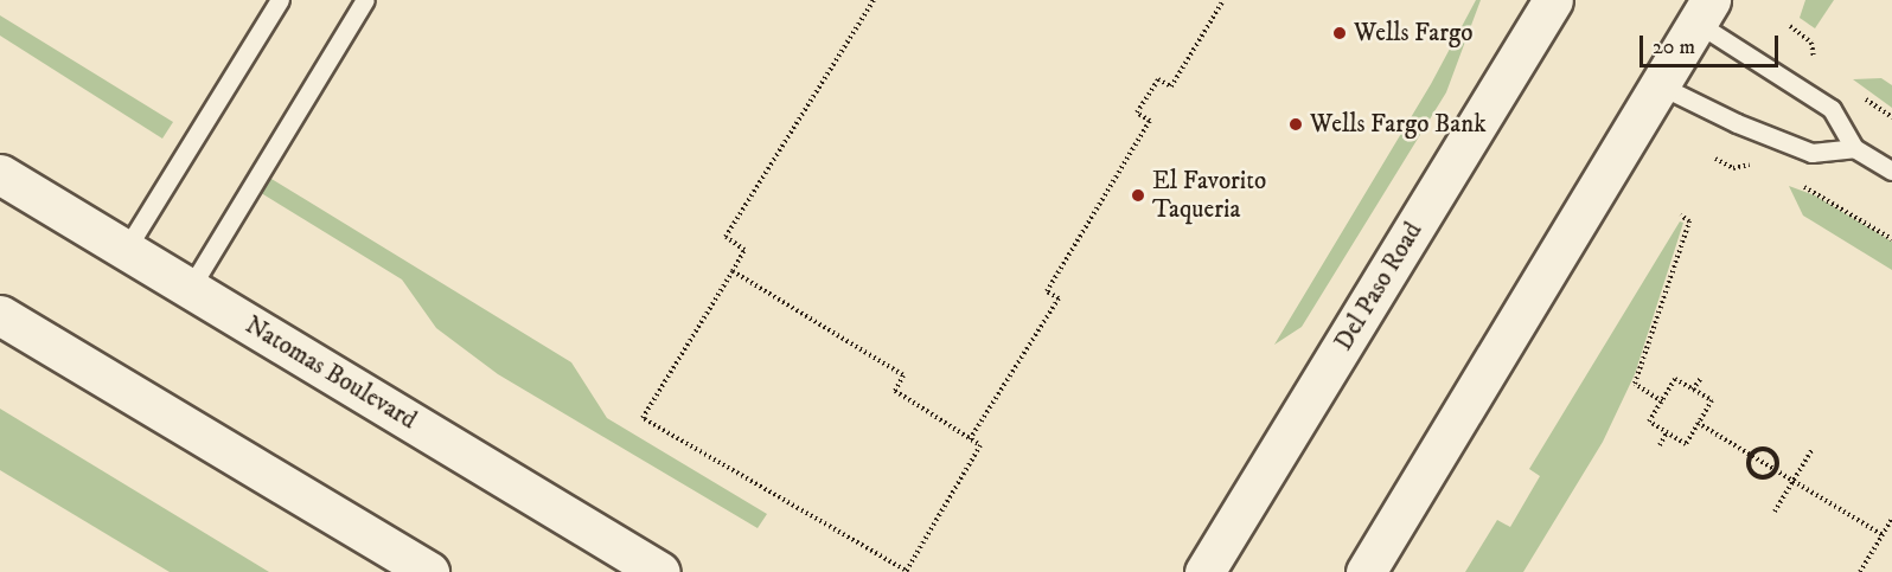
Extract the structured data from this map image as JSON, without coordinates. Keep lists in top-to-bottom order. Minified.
{"streets":{"main road":["Del Paso Road","Natomas Boulevard"]},"places":["Wells Fargo","Wells Fargo Bank","El Favorito Taqueria"],"scale_bar":"20 m"}
